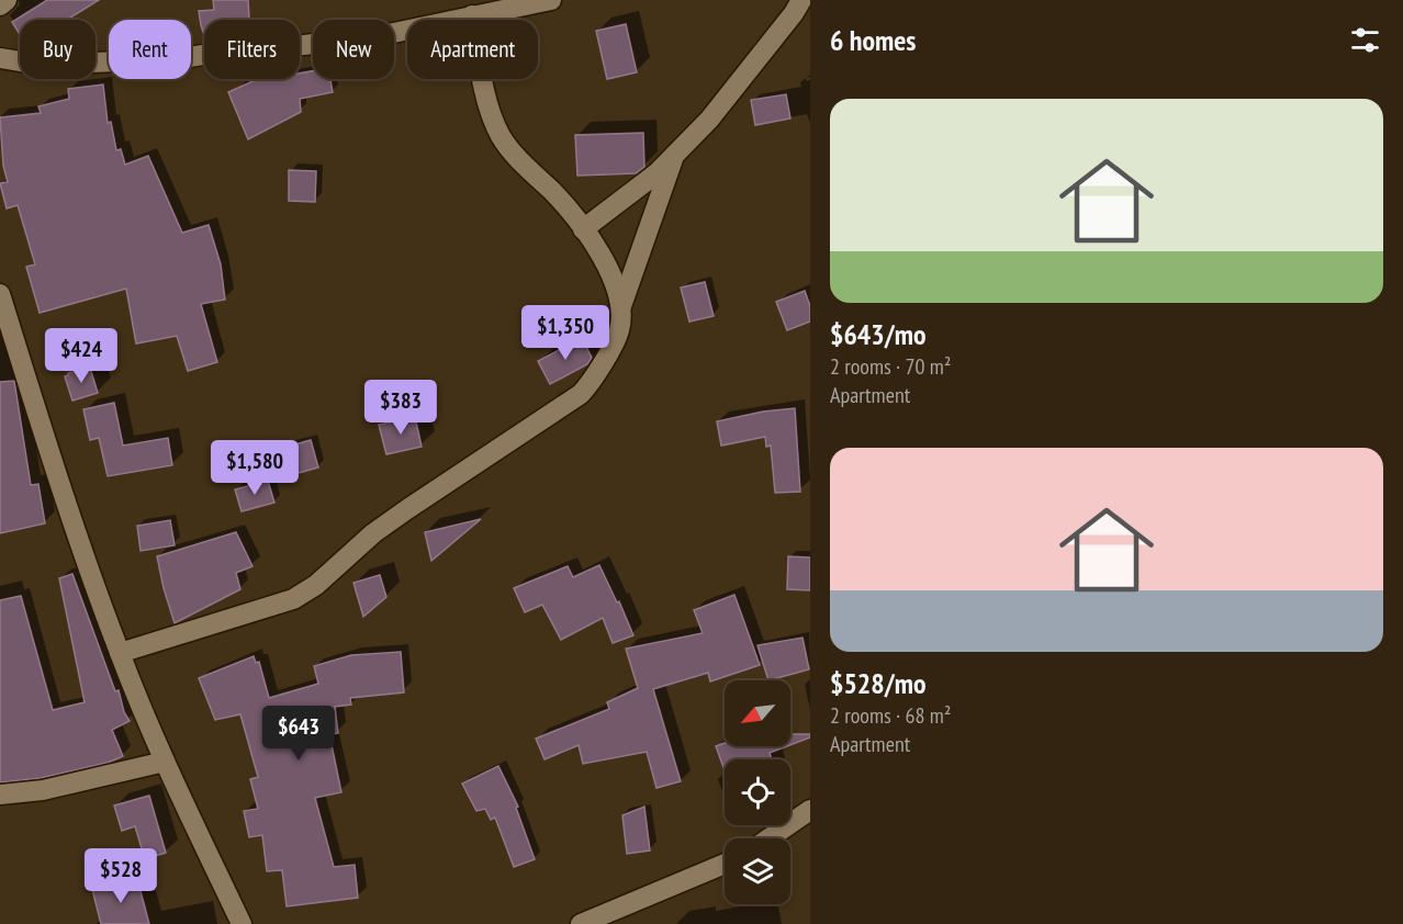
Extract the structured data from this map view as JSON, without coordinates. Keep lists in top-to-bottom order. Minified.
{"north":"bottom left","page":{"heading":"6 homes","chip":["Buy","Rent","Filters","New","Apartment"],"list":[{"name":"$643/mo","note":"2 rooms · 70 m² · Apartment"},{"name":"$528/mo","note":"2 rooms · 68 m² · Apartment"}],"price":["$1,350","$424","$383","$1,580","$643","$528"]}}
